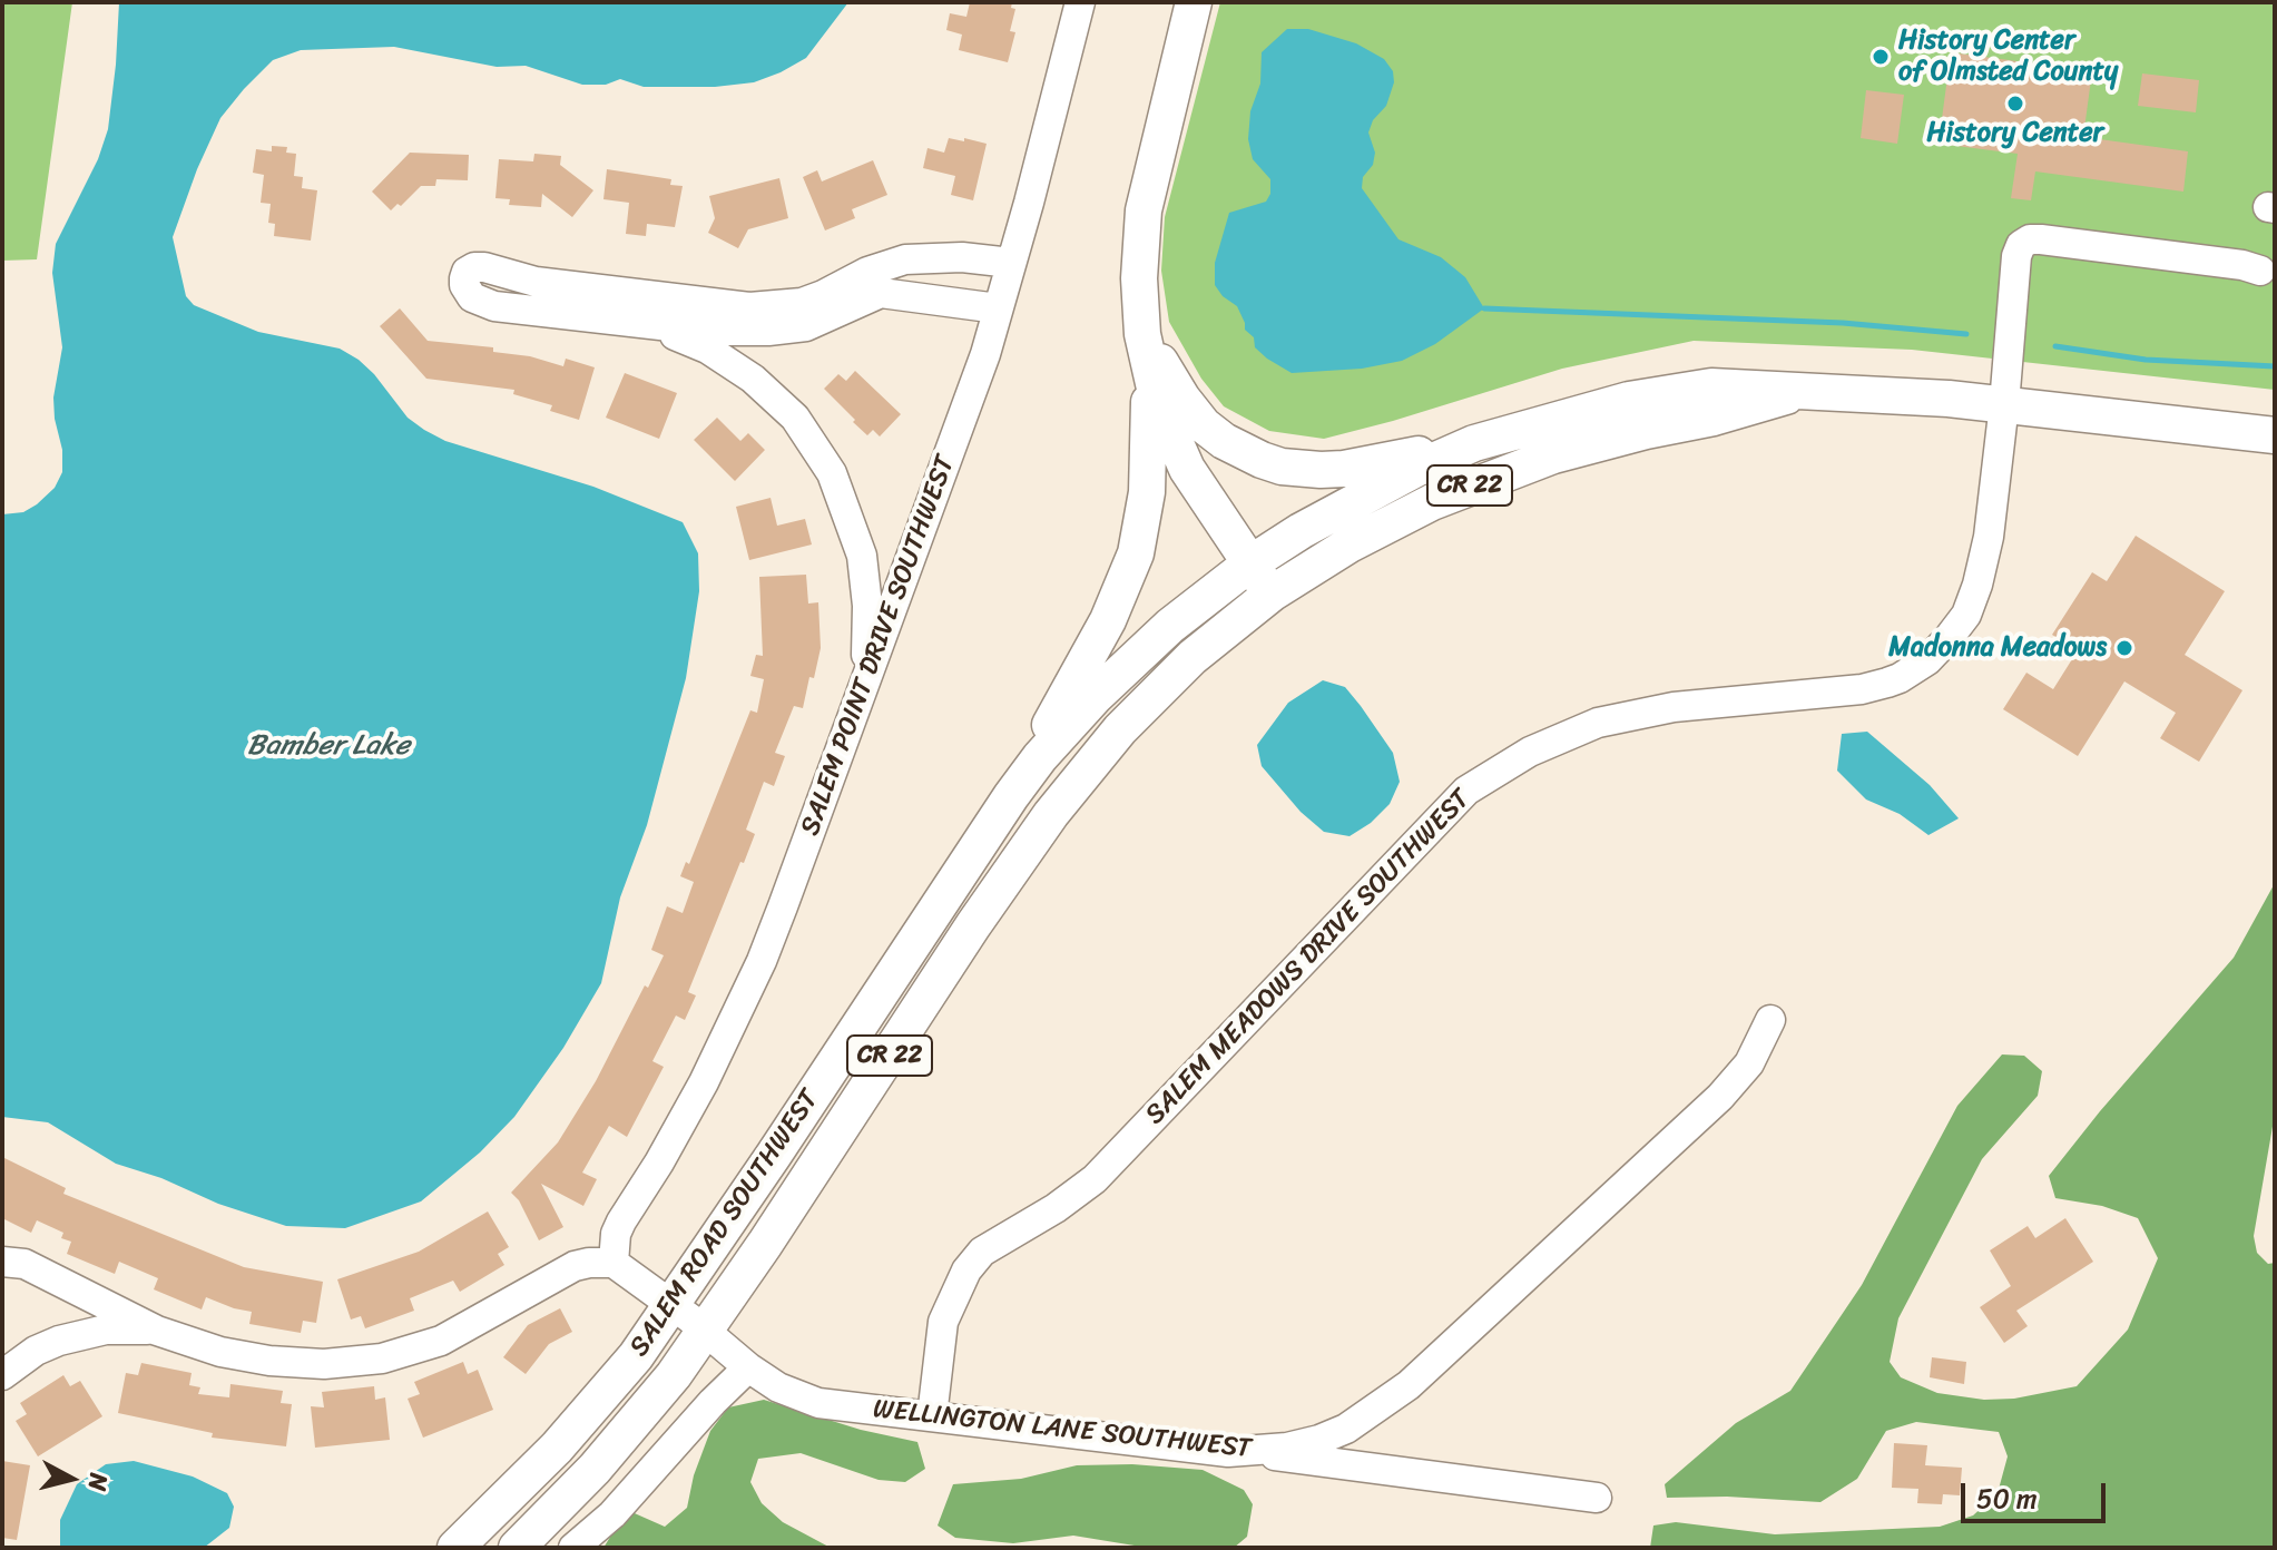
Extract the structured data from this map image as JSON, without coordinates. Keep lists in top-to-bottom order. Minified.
{"streets":{"main road":["CR 22","SALEM ROAD SOUTHWEST"],"street":["SALEM POINT DRIVE SOUTHWEST","SALEM MEADOWS DRIVE SOUTHWEST","WELLINGTON LANE SOUTHWEST"]},"crossings":[["CR 22","SALEM MEADOWS DRIVE SOUTHWEST"],["CR 22","SALEM ROAD SOUTHWEST"],["SALEM MEADOWS DRIVE SOUTHWEST","WELLINGTON LANE SOUTHWEST"],["SALEM ROAD SOUTHWEST","WELLINGTON LANE SOUTHWEST"]],"water":["Bamber Lake"],"places":["History Center of Olmsted County","History Center","Madonna Meadows"],"scale_bar":"50 m","north":"right"}
